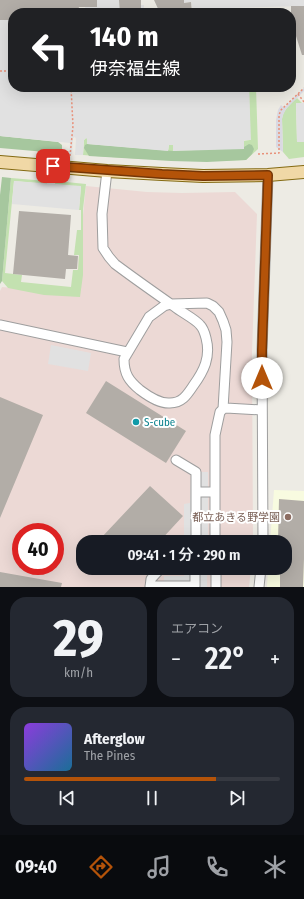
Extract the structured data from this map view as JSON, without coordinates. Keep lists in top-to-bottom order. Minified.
{"places":["S-cube","都立あきる野学園"],"page":{"turn":["140 m","伊奈福生線"],"limit":"40","trip":"09:41 · 1 分 · 290 m","tile":[["29","km/h"],"エアコン"],"heat":["−","22°","+"],"song":["Afterglow","The Pines"],"tabs":"09:40"}}
